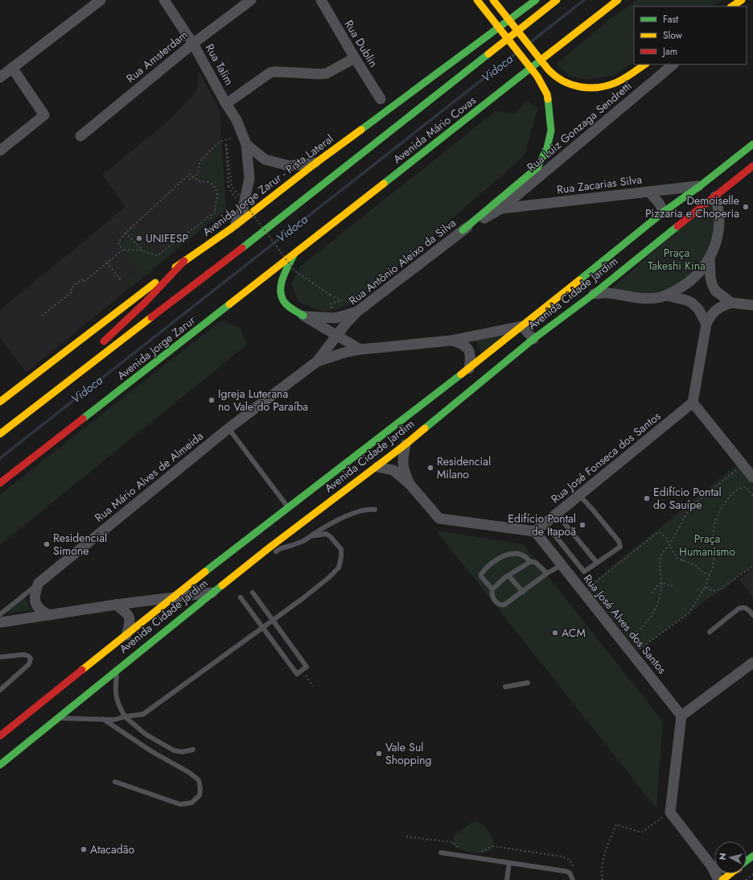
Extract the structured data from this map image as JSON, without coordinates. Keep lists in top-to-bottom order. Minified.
{"streets":{"main road":["Avenida Mário Covas","Avenida Jorge Zarur - Pista Lateral","Avenida Cidade Jardim","Avenida Jorge Zarur"],"street":["Rua Dublin","Rua Amsterdam","Rua Talim","Rua Luiz Gonzaga Sendretti","Rua Zacarias Silva","Rua Antônio Aleixo da Silva","Rua José Fonseca dos Santos","Rua Mário Alves de Almeida","Rua José Alves dos Santos"]},"crossings":[["Rua Amsterdam","Rua Talim"],["Rua Talim","Avenida Jorge Zarur - Pista Lateral"],["Rua Luiz Gonzaga Sendretti","Rua Zacarias Silva"],["Rua Luiz Gonzaga Sendretti","Rua Antônio Aleixo da Silva"],["Avenida Mário Covas","Avenida Jorge Zarur"],["Rua Zacarias Silva","Rua Antônio Aleixo da Silva"],["Rua Zacarias Silva","Avenida Cidade Jardim"],["Rua Antônio Aleixo da Silva","Rua Mário Alves de Almeida"],["Rua José Fonseca dos Santos","Rua José Alves dos Santos"]],"water":["Vidoca"],"parks":["Praça Takeshi Kina","Praça Humanismo"],"places":["Demoiselle Pizzaria e Choperia","UNIFESP","Igreja Luterana no Vale do Paraíba","Residencial Milano","Edifício Pontal do Sauípe","Edifício Pontal de Itapoã","Residencial Simone","ACM","Vale Sul Shopping","Atacadão"],"legend":["Fast","Slow","Jam"],"north":"left"}
